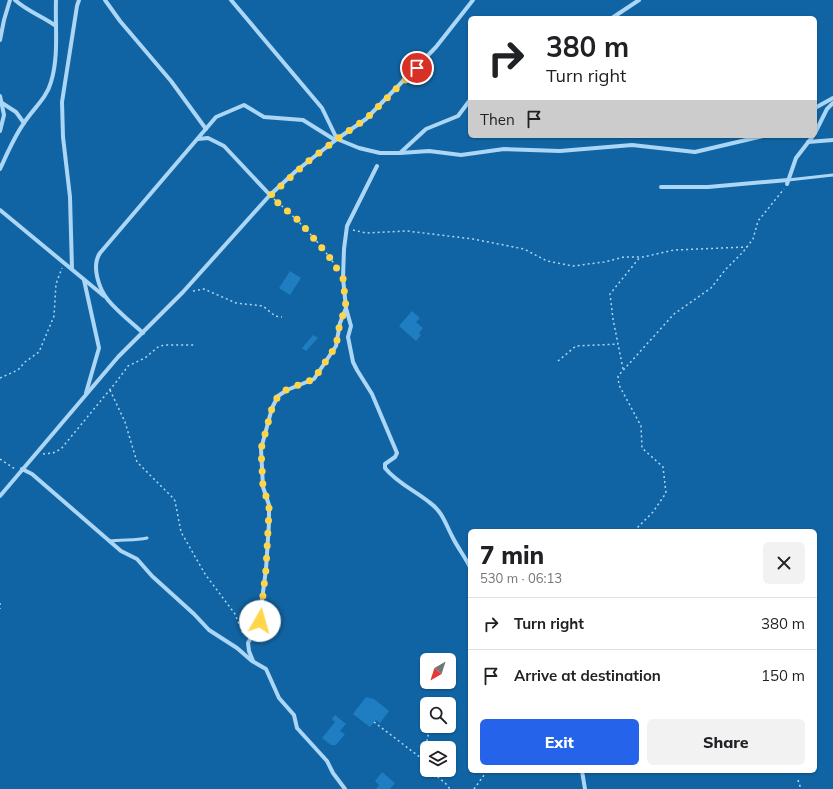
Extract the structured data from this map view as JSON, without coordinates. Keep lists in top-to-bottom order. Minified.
{"north":"bottom left","page":{"turn":["380 m","Turn right"],"then":"Then","heading":["7 min","530 m · 06:13"],"list":[{"name":"Turn right","value":"380 m"},{"name":"Arrive at destination","value":"150 m"}],"buttons":["Exit","Share"]}}
